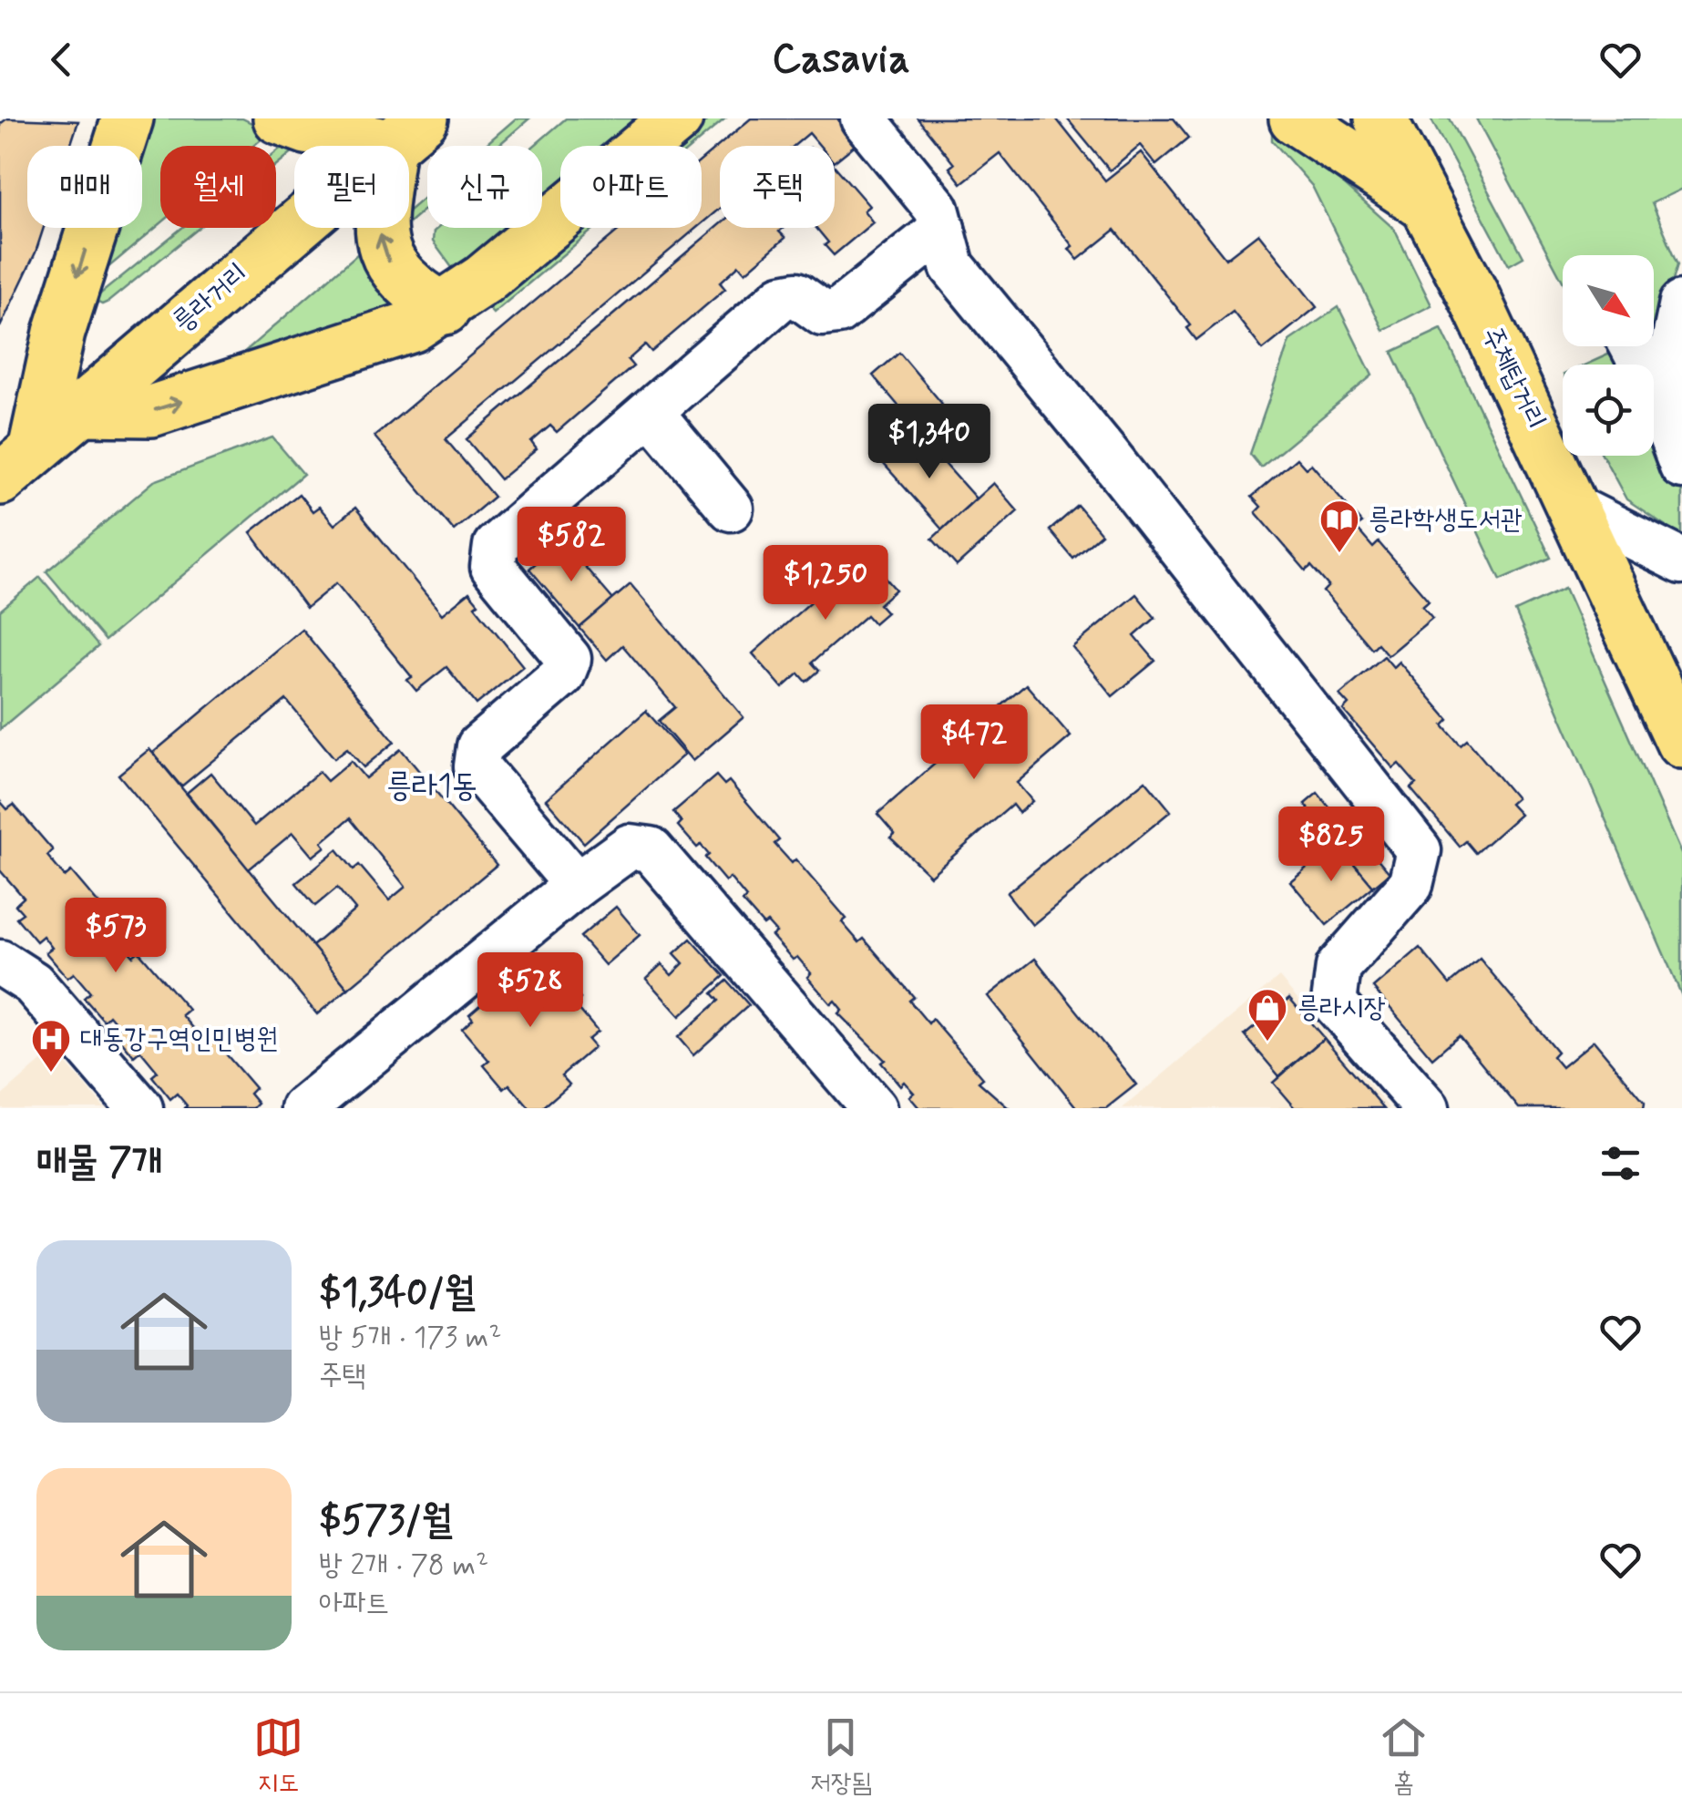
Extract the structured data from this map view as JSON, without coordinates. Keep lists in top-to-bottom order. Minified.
{"streets":{"main road":["릉라거리","주체탑거리"]},"districts":["릉라1동"],"places":{"library":["릉라학생도서관"],"shop":["릉라시장"],"hospital":["대동강구역인민병원"]},"north":"bottom right","page":{"header":"Casavia","chip":["매매","월세","필터","신규","아파트","주택"],"price":["$1,340","$582","$1,250","$472","$825","$573","$528"],"heading":"매물 7개","list":[{"name":"$1,340/월","note":"방 5개 · 173 m² · 주택"},{"name":"$573/월","note":"방 2개 · 78 m² · 아파트"}],"tabs":["지도","저장됨","홈"]}}
